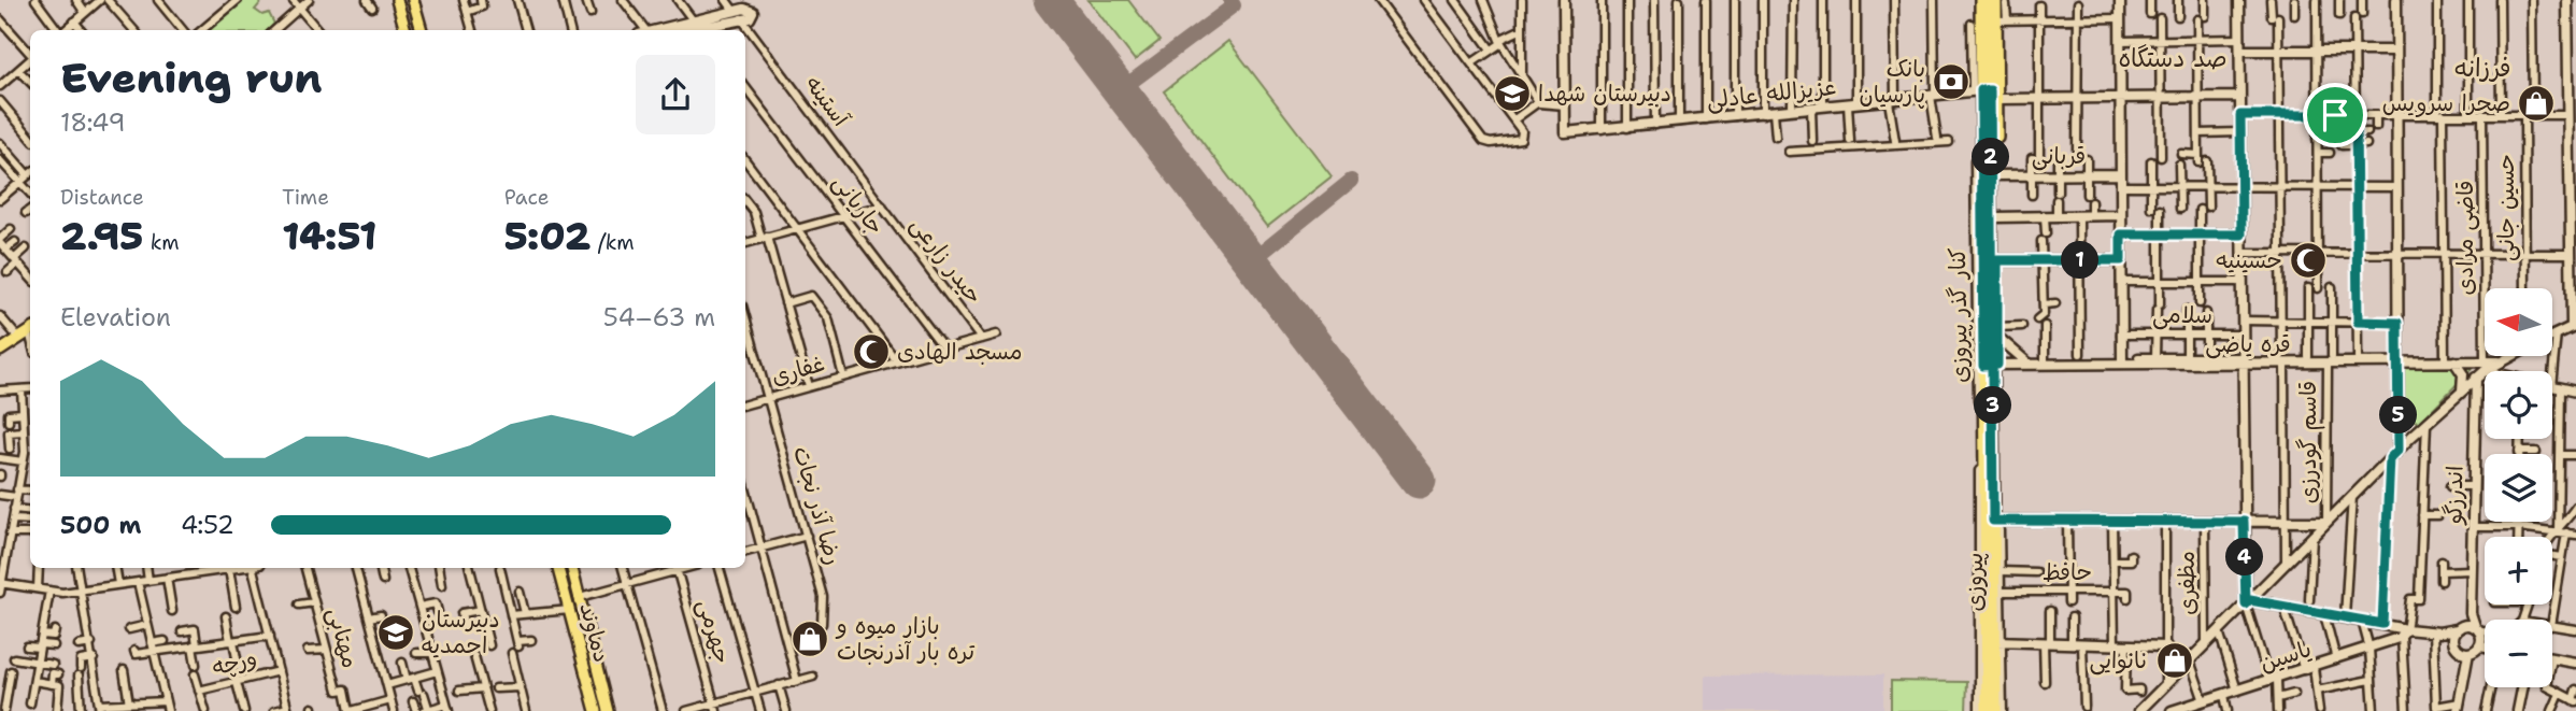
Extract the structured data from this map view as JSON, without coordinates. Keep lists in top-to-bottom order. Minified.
{"streets":{"main road":["پیروزی","دماوند"],"street":["عزیزالله عادلی","آستینه","قربانی","جاریانی","حسین جانی","قاضی مرادی","حیدر زارعی","کنار گذر پیروزی","سلامی","قره یاضی","غفاری","قاسم گودرزی","اندرزگو","رضا آذر نجات","حافظ","مظفری","جهرمی","مهتابی","یاسین","ورچه"]},"crossings":[["عزیزالله عادلی","پیروزی"],["آستینه","حیدر زارعی"],["جاریانی","غفاری"],["قاضی مرادی","قره یاضی"],["حیدر زارعی","غفاری"],["کنار گذر پیروزی","پیروزی"],["قره یاضی","قاسم گودرزی"],["قره یاضی","پیروزی"],["غفاری","رضا آذر نجات"],["حافظ","پیروزی"]],"districts":["صد دستگاه","فرزانه"],"places":{"bank":["بانک پارسیان"],"school or university":["دبیرستان شهدا","دبیرستان احمدیه"],"shop":["صحرا سرویس","بازار میوه و تره بار آذرنجات","نانوایی"],"mosque":["حسینیه","مسجد الهادی"]},"north":"left","page":{"heading":["Evening run","18:49"],"pins":["2","1","3","5","4"],"stats":[["Distance","2.95 km"],["Time","14:51"],["Pace","5:02 /km"]],"chart":["Elevation","54–63 m"],"map_buttons":["+","−"],"list":[{"name":"500 m","note":"4:52"}]}}
